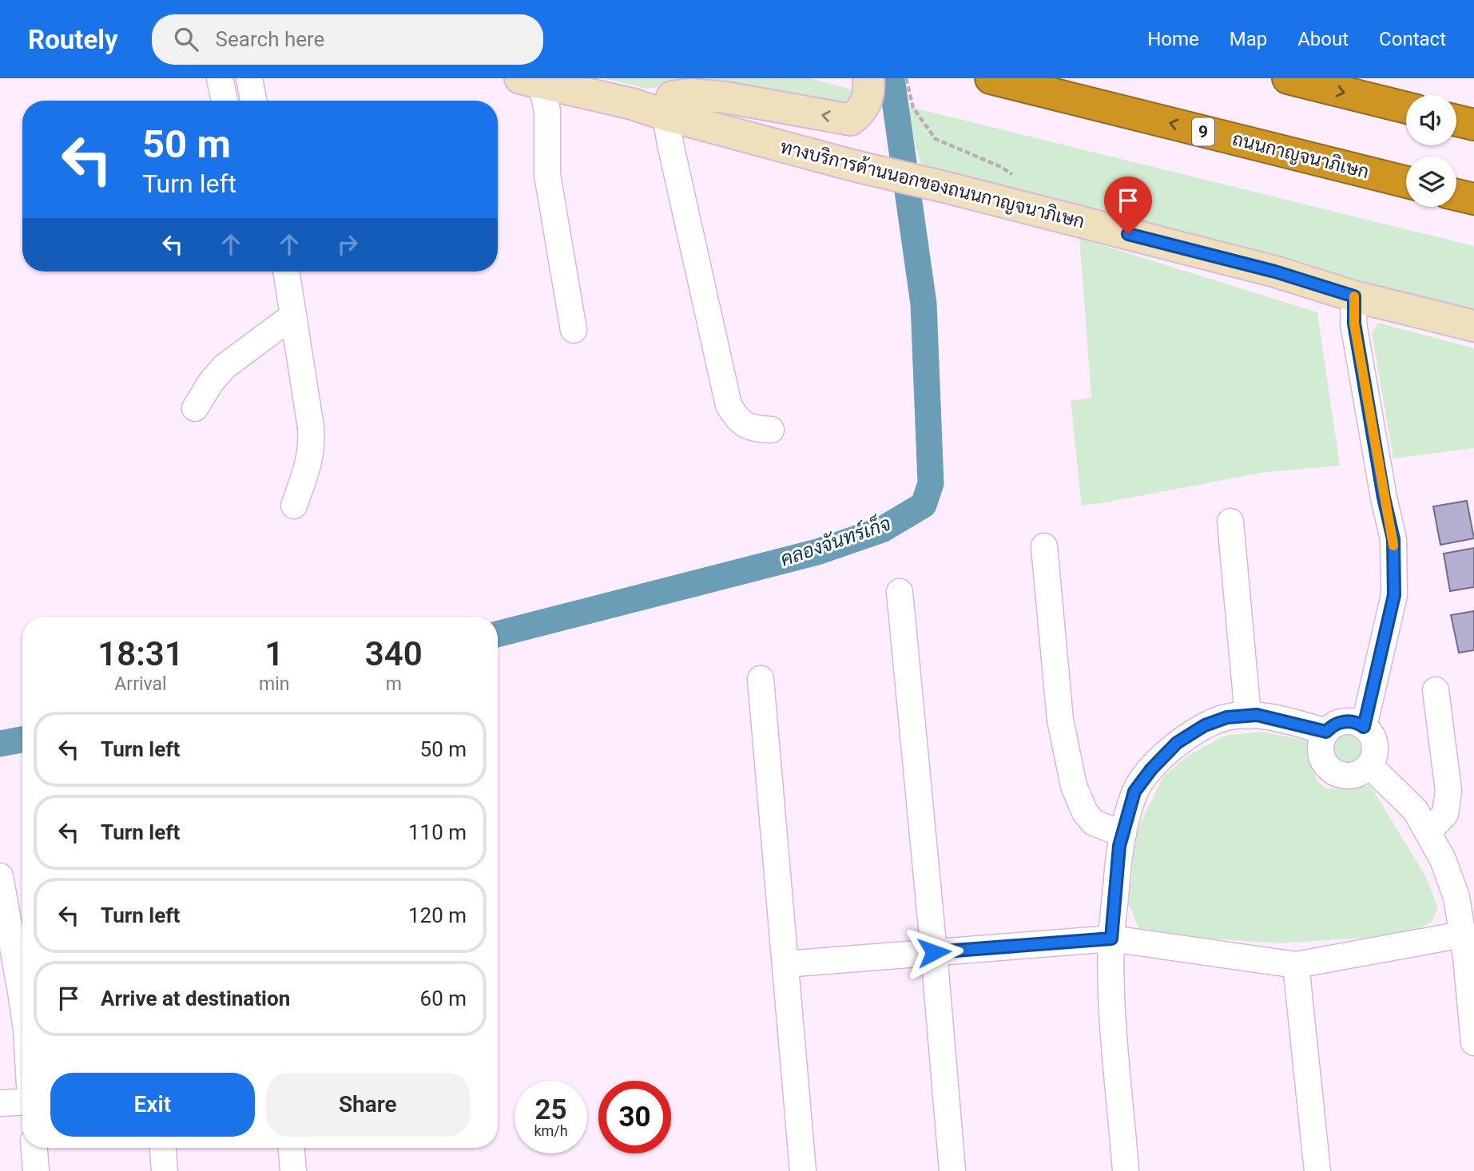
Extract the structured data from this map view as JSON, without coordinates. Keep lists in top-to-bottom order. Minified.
{"streets":{"highway":["9","ถนนกาญจนาภิเษก"],"main road":["ทางบริการด้านนอกของถนนกาญจนาภิเษก"]},"one_way":["ถนนกาญจนาภิเษก"],"water":["คลองจันทร์เก็จ"],"page":{"header":"Routely","search":"Search here","nav":["Home","Map","About","Contact"],"turn":["50 m","Turn left"],"eta":["18:31","Arrival","1","min","340","m"],"list":[{"name":"Turn left","value":"50 m"},{"name":"Turn left","value":"110 m"},{"name":"Turn left","value":"120 m"},{"name":"Arrive at destination","value":"60 m"}],"buttons":["Exit","Share"],"speed":"25 km/h","limit":"30"}}
